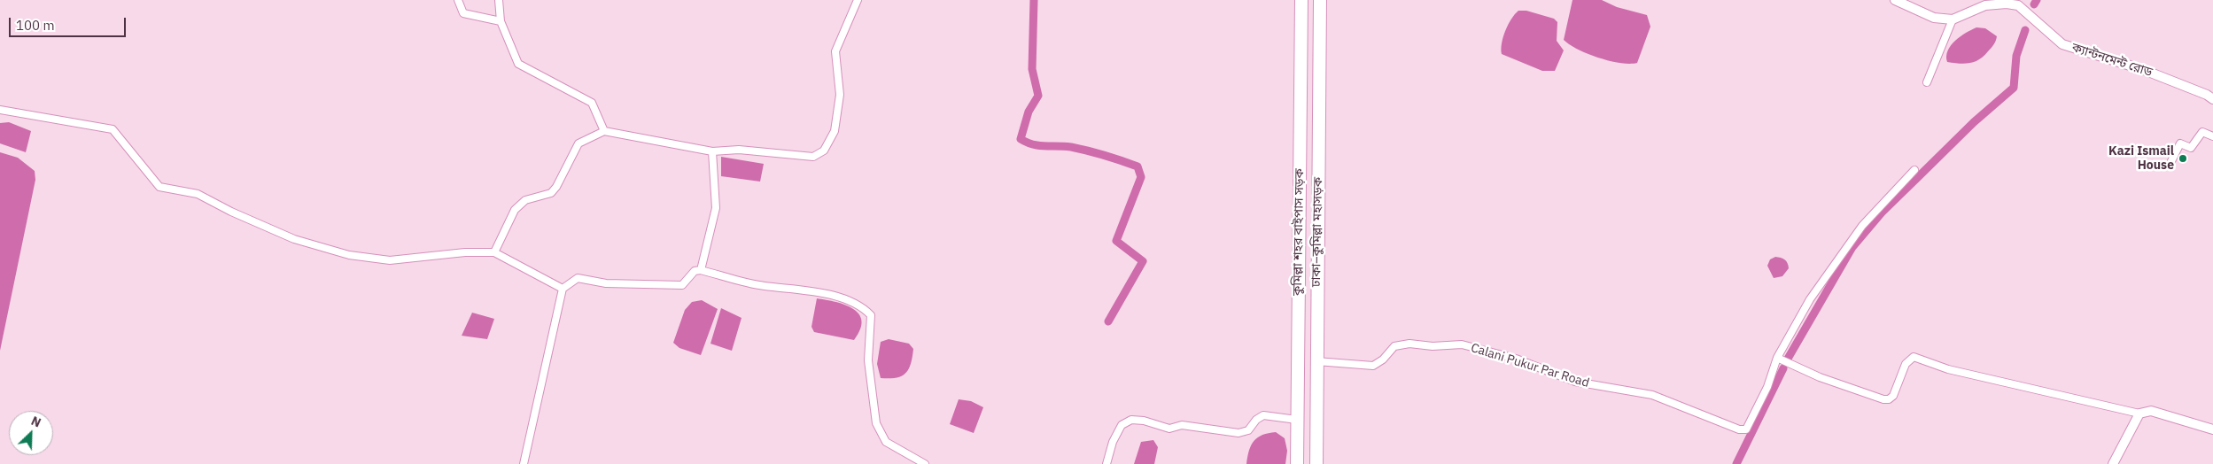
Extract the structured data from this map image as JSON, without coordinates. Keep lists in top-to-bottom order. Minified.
{"streets":{"highway":["কুমিল্লা শহর বাইপাস সড়ক","ঢাকা–কুমিল্লা মহাসড়ক"],"main road":["ক্যান্টনমেন্ট রোড"],"street":["Calani Pukur Par Road"]},"crossings":[["ঢাকা–কুমিল্লা মহাসড়ক","Calani Pukur Par Road"]],"places":["Kazi Ismail House"],"scale_bar":"100 m","north":"top right"}
